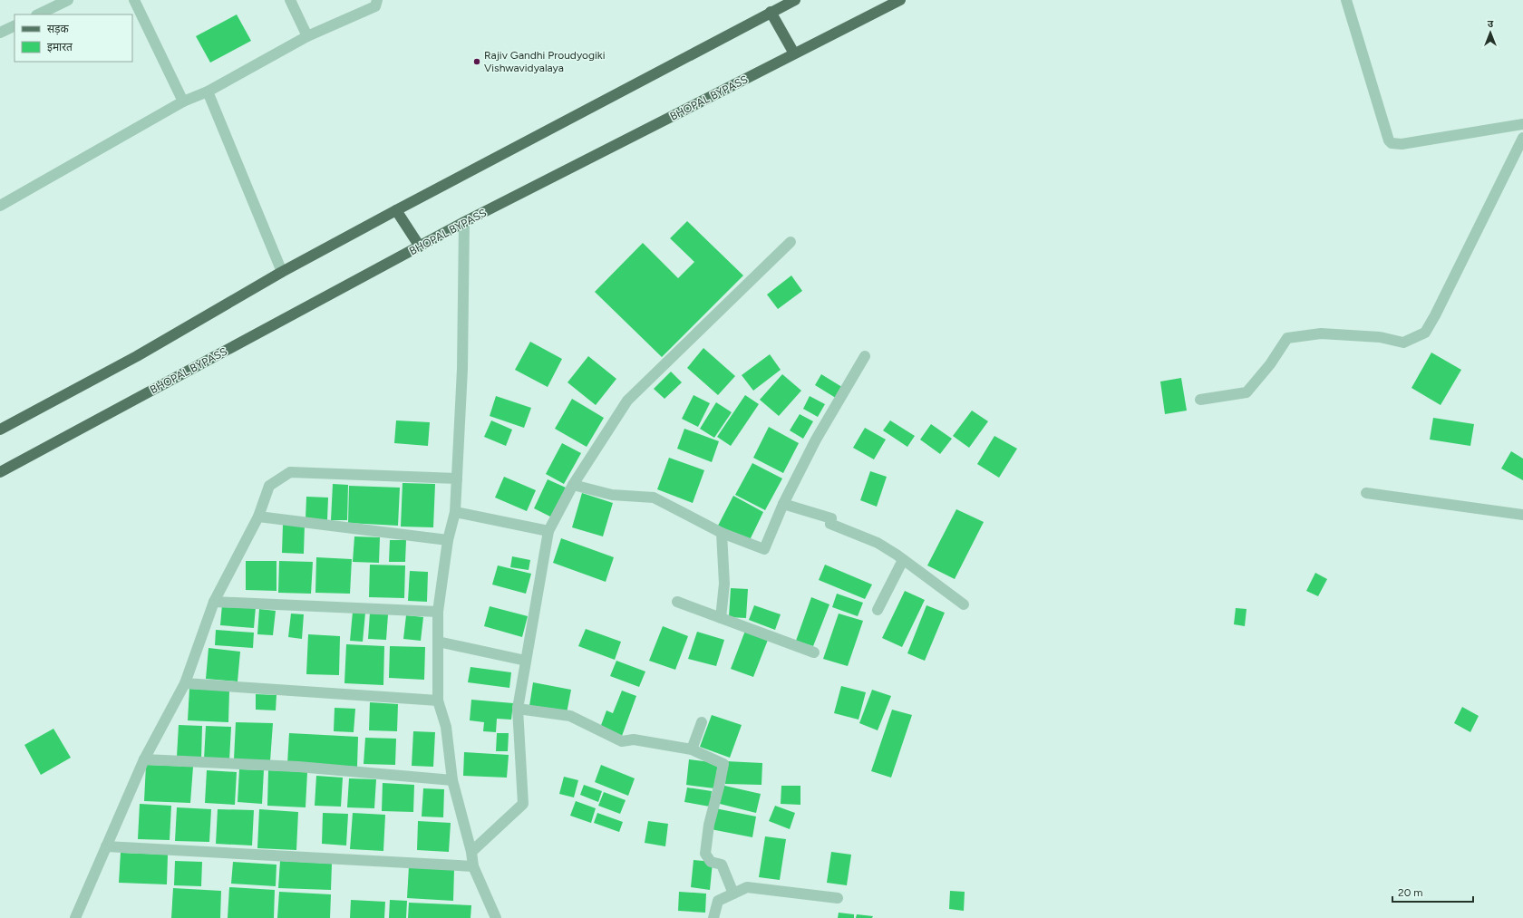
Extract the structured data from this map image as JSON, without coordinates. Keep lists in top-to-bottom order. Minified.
{"streets":{"main road":["BHOPAL BYPASS"]},"places":["Rajiv Gandhi Proudyogiki Vishwavidyalaya"],"legend":["सड़क","इमारत"],"scale_bar":"20 m","north":"top"}
